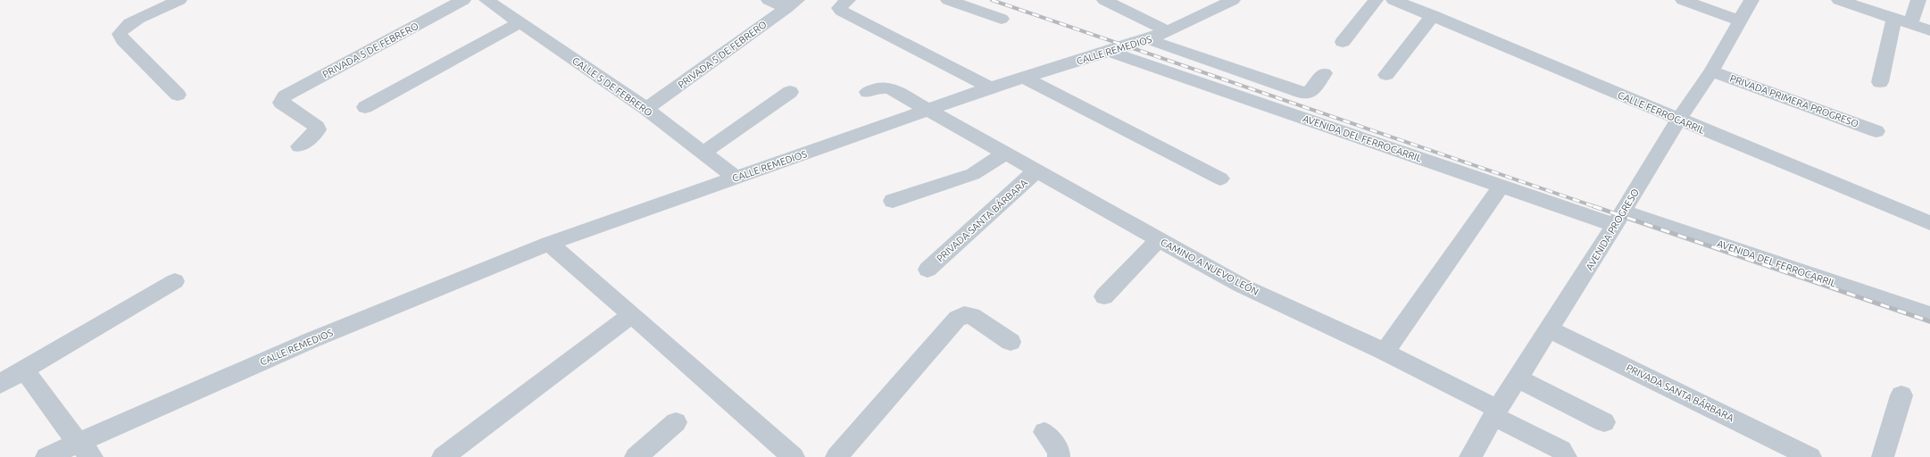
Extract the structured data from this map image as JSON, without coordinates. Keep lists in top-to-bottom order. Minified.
{"streets":{"street":["PRIVADA 5 DE FEBRERO","CALLE REMEDIOS","CALLE 5 DE FEBRERO","PRIVADA PRIMERA PROGRESO","CALLE FERROCARRIL","AVENIDA DEL FERROCARRIL","PRIVADA SANTA BÁRBARA","AVENIDA PROGRESO","CAMINO A NUEVO LEÓN"]},"crossings":[["PRIVADA 5 DE FEBRERO","CALLE 5 DE FEBRERO"],["CALLE REMEDIOS","CALLE 5 DE FEBRERO"],["CALLE REMEDIOS","AVENIDA DEL FERROCARRIL"],["CALLE REMEDIOS","CAMINO A NUEVO LEÓN"],["PRIVADA PRIMERA PROGRESO","AVENIDA PROGRESO"],["CALLE FERROCARRIL","AVENIDA PROGRESO"],["AVENIDA DEL FERROCARRIL","AVENIDA PROGRESO"],["PRIVADA SANTA BÁRBARA","AVENIDA PROGRESO"],["PRIVADA SANTA BÁRBARA","CAMINO A NUEVO LEÓN"],["AVENIDA PROGRESO","CAMINO A NUEVO LEÓN"]]}
